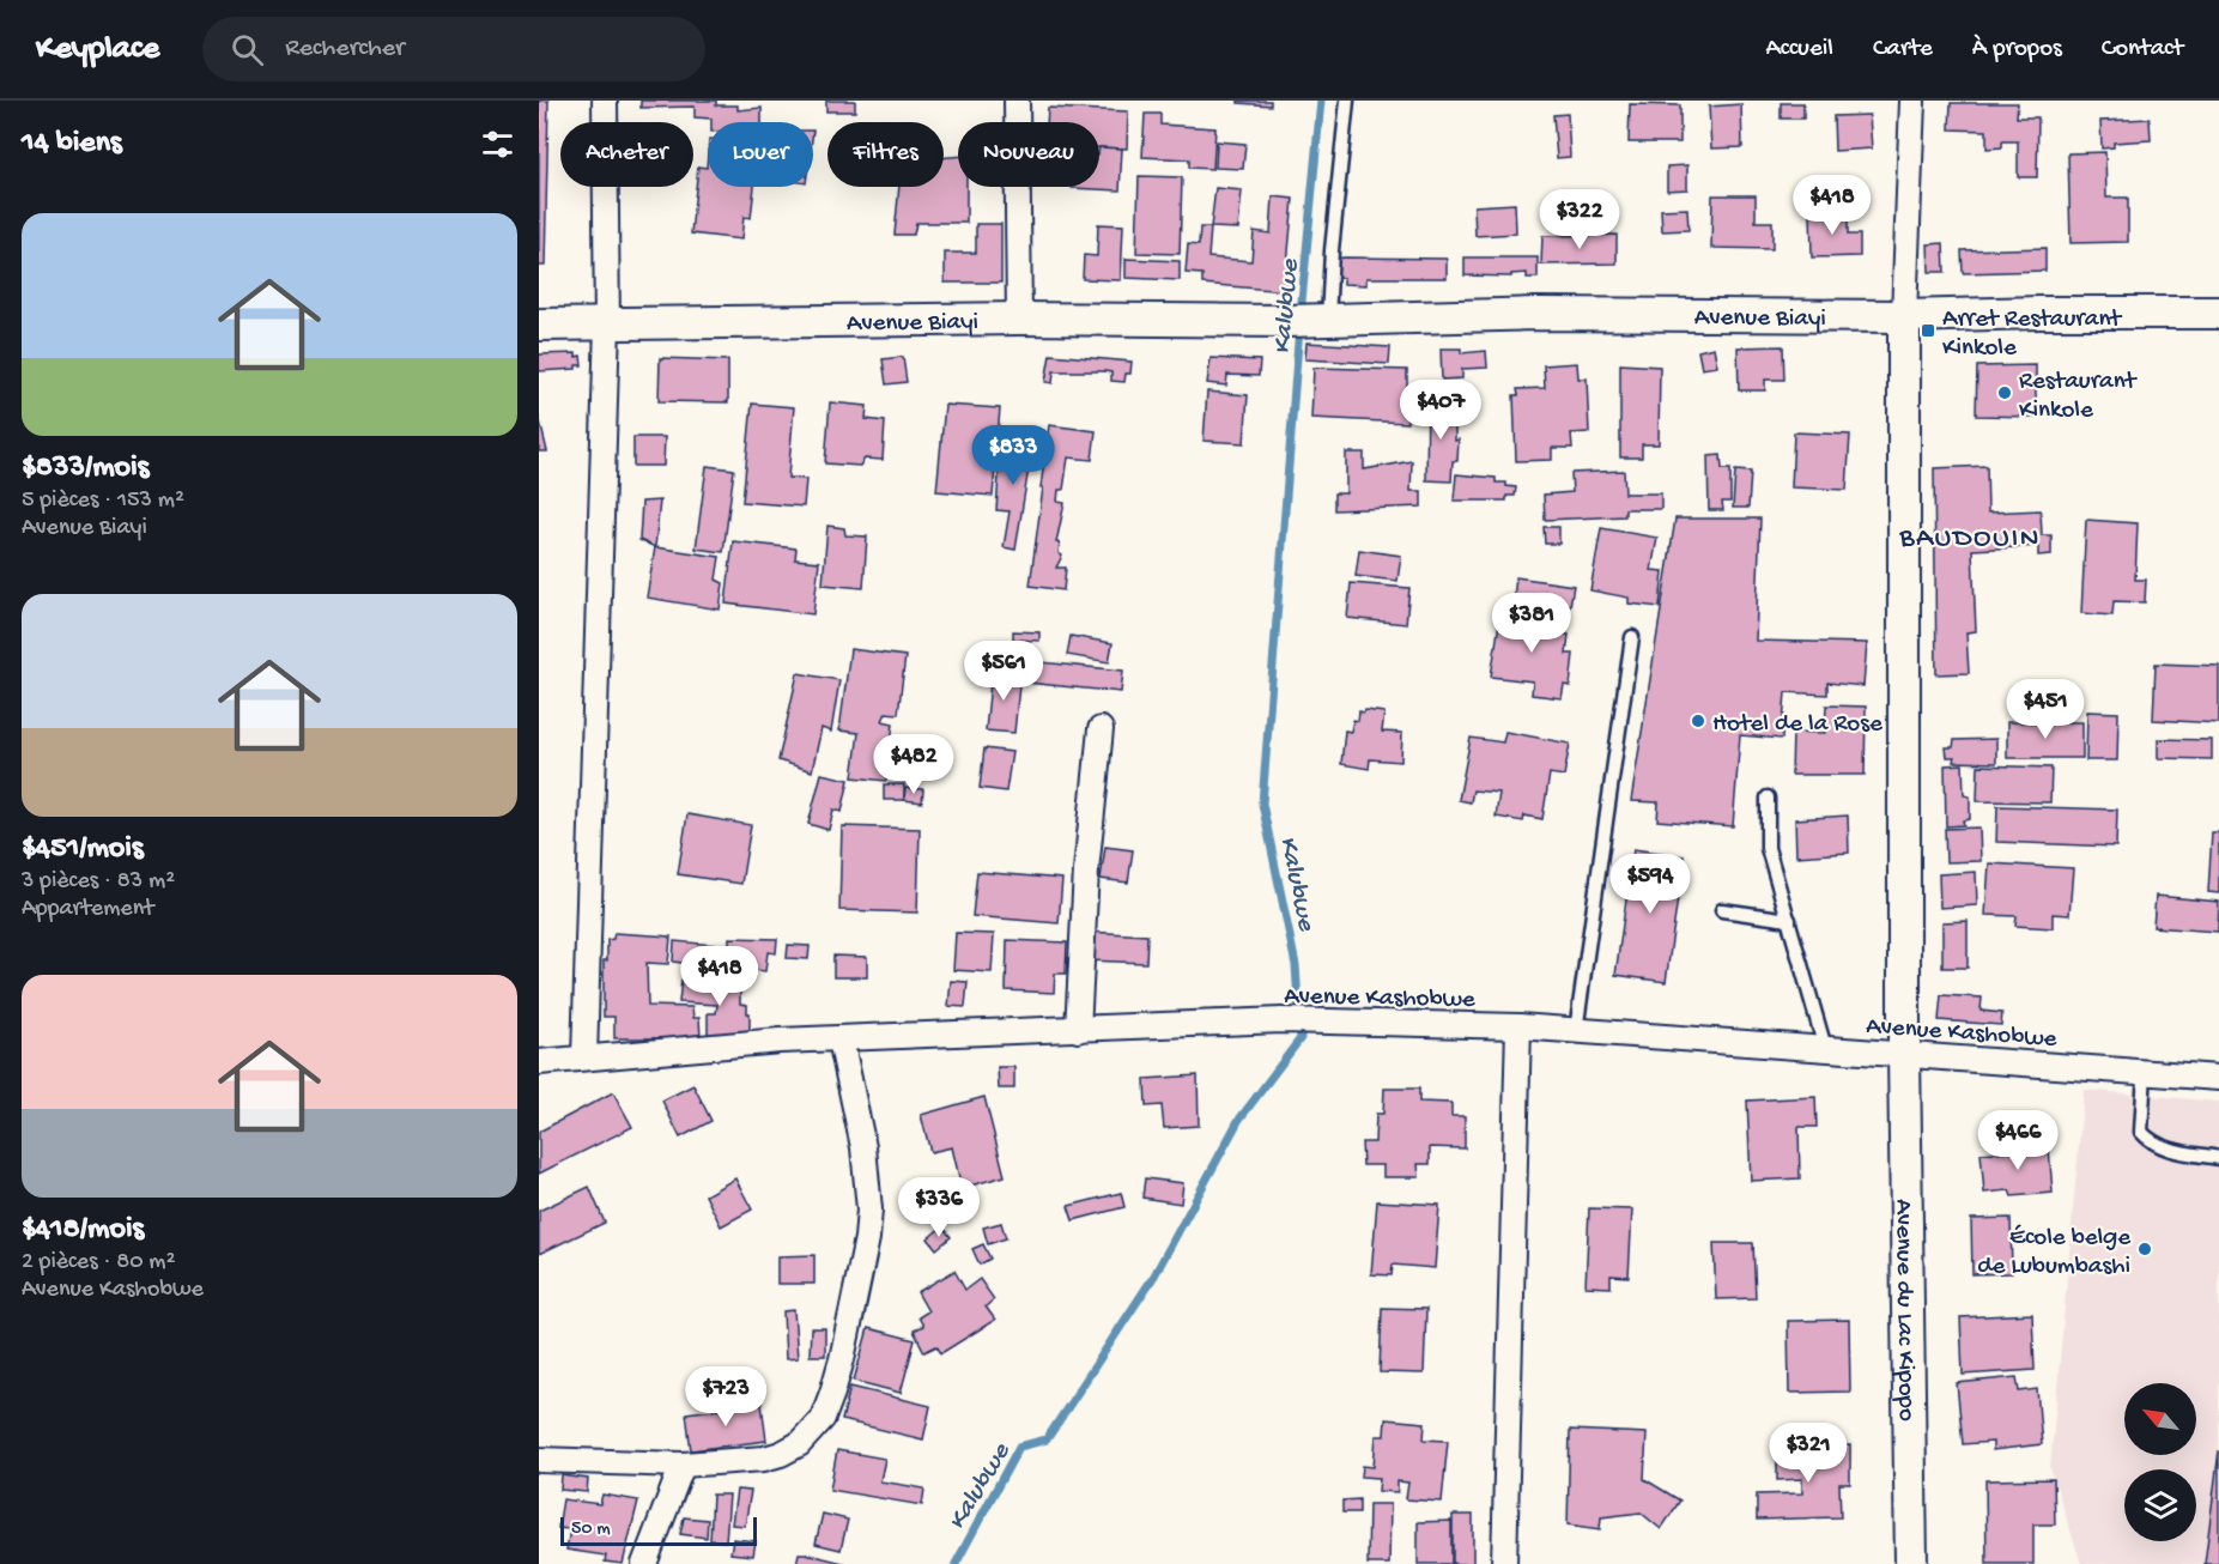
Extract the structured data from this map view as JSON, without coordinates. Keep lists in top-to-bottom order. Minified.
{"streets":{"street":["Avenue Biayi","Avenue Kashobwe","Avenue du Lac Kipopo"]},"crossings":[["Avenue Biayi","Avenue du Lac Kipopo"],["Avenue Kashobwe","Avenue du Lac Kipopo"]],"districts":["BAUDOUIN"],"water":["Kalubwe"],"places":{"transit":["Arret Restaurant Kinkole"],"other":["Restaurant Kinkole","Hotel de la Rose","École belge de Lubumbashi"]},"scale_bar":"50 m","north":"top left","page":{"header":"Keyplace","search":"Rechercher","nav":["Accueil","Carte","À propos","Contact"],"heading":"14 biens","chip":["Acheter","Louer","Filtres","Nouveau"],"price":["$418","$322","$407","$833","$381","$561","$451","$482","$594","$418","$466","$336","$723","$321"],"list":[{"name":"$833/mois","note":"5 pièces · 153 m² · Avenue Biayi"},{"name":"$451/mois","note":"3 pièces · 83 m² · Appartement"},{"name":"$418/mois","note":"2 pièces · 80 m² · Avenue Kashobwe"}],"scale":"50 m"}}
